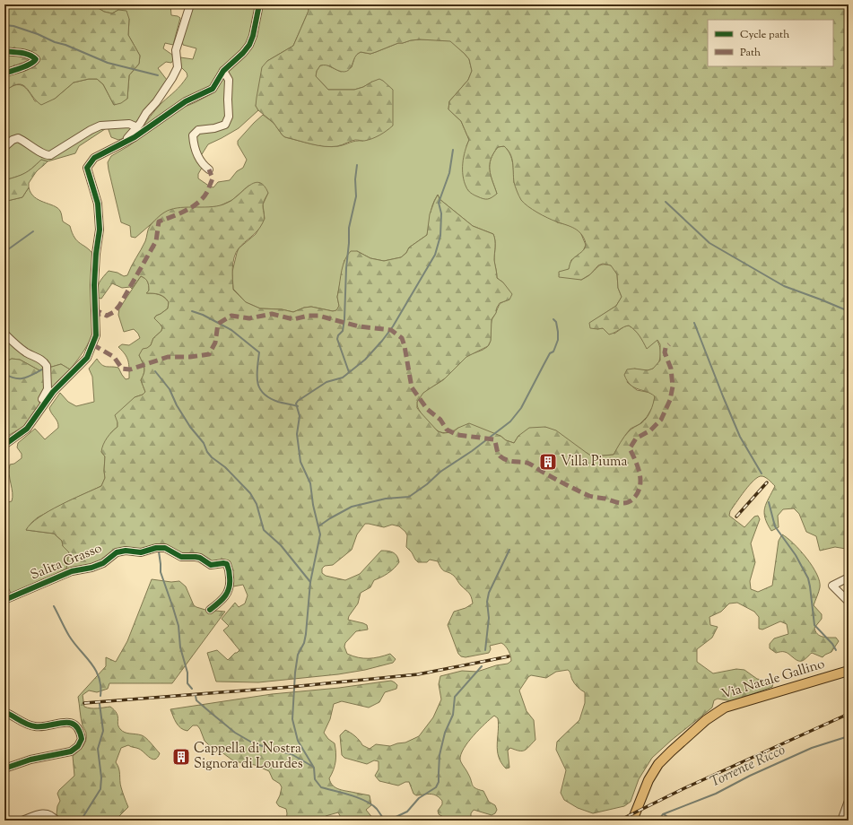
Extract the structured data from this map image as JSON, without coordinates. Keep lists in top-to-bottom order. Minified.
{"streets":{"main road":["Via Natale Gallino"],"street":["Salita Grasso"]},"water":["Torrente Riccò"],"places":{"building":["Villa Piuma","Cappella di Nostra Signora di Lourdes"]},"legend":["Cycle path","Path"]}
